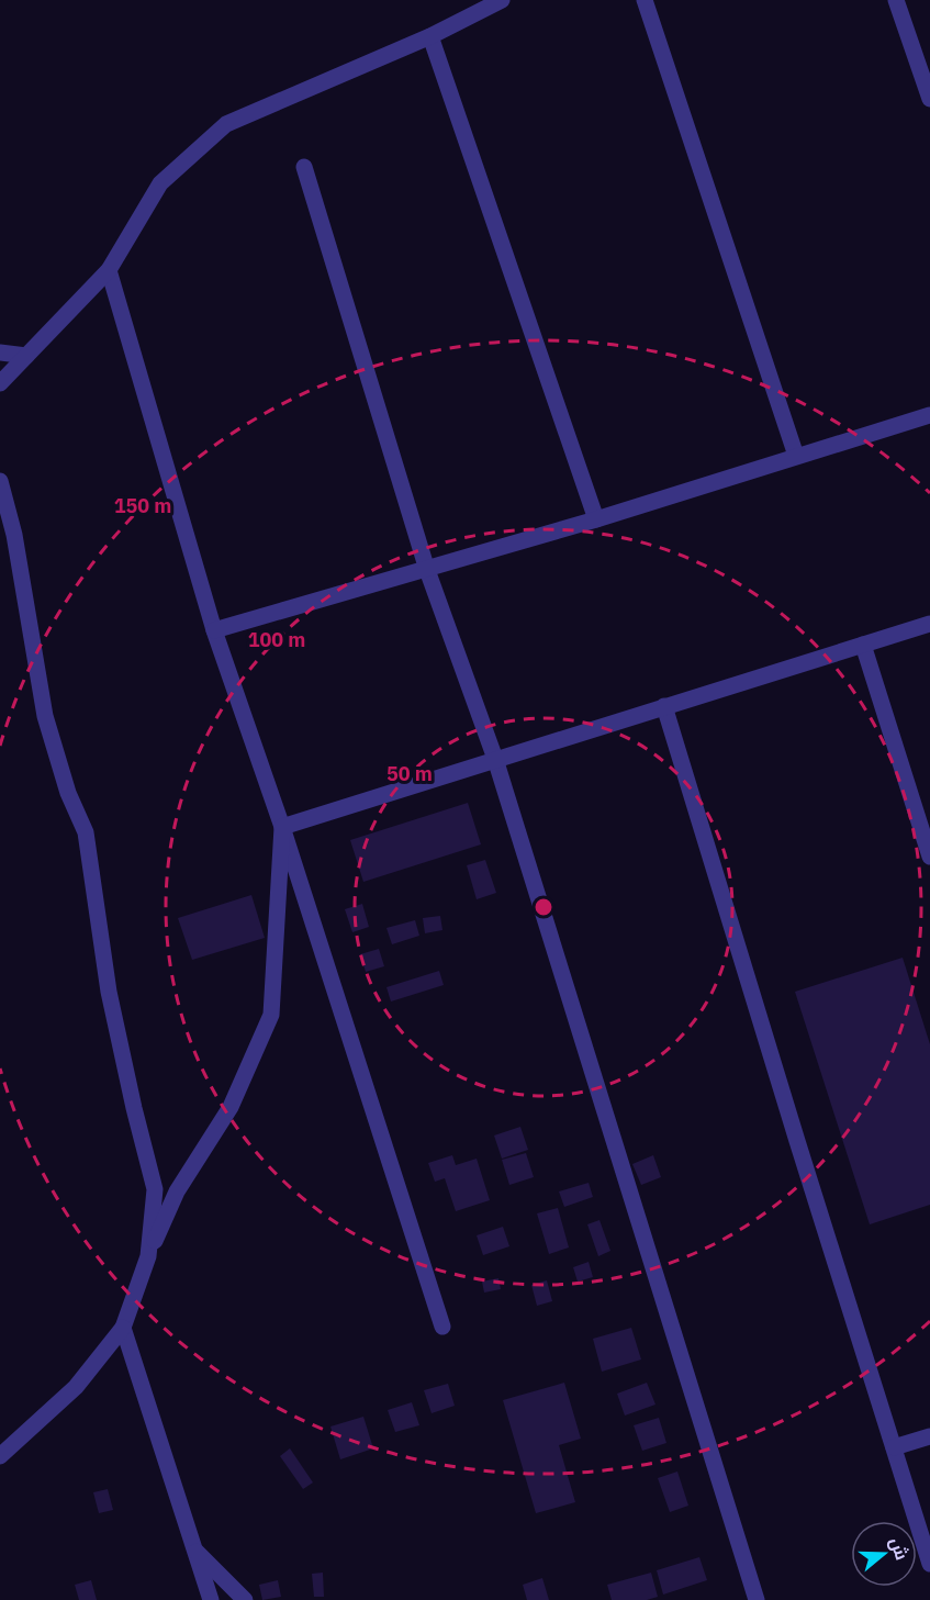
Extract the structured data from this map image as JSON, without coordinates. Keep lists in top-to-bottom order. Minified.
{"north":"right","rings":["150 m","100 m","50 m"]}
